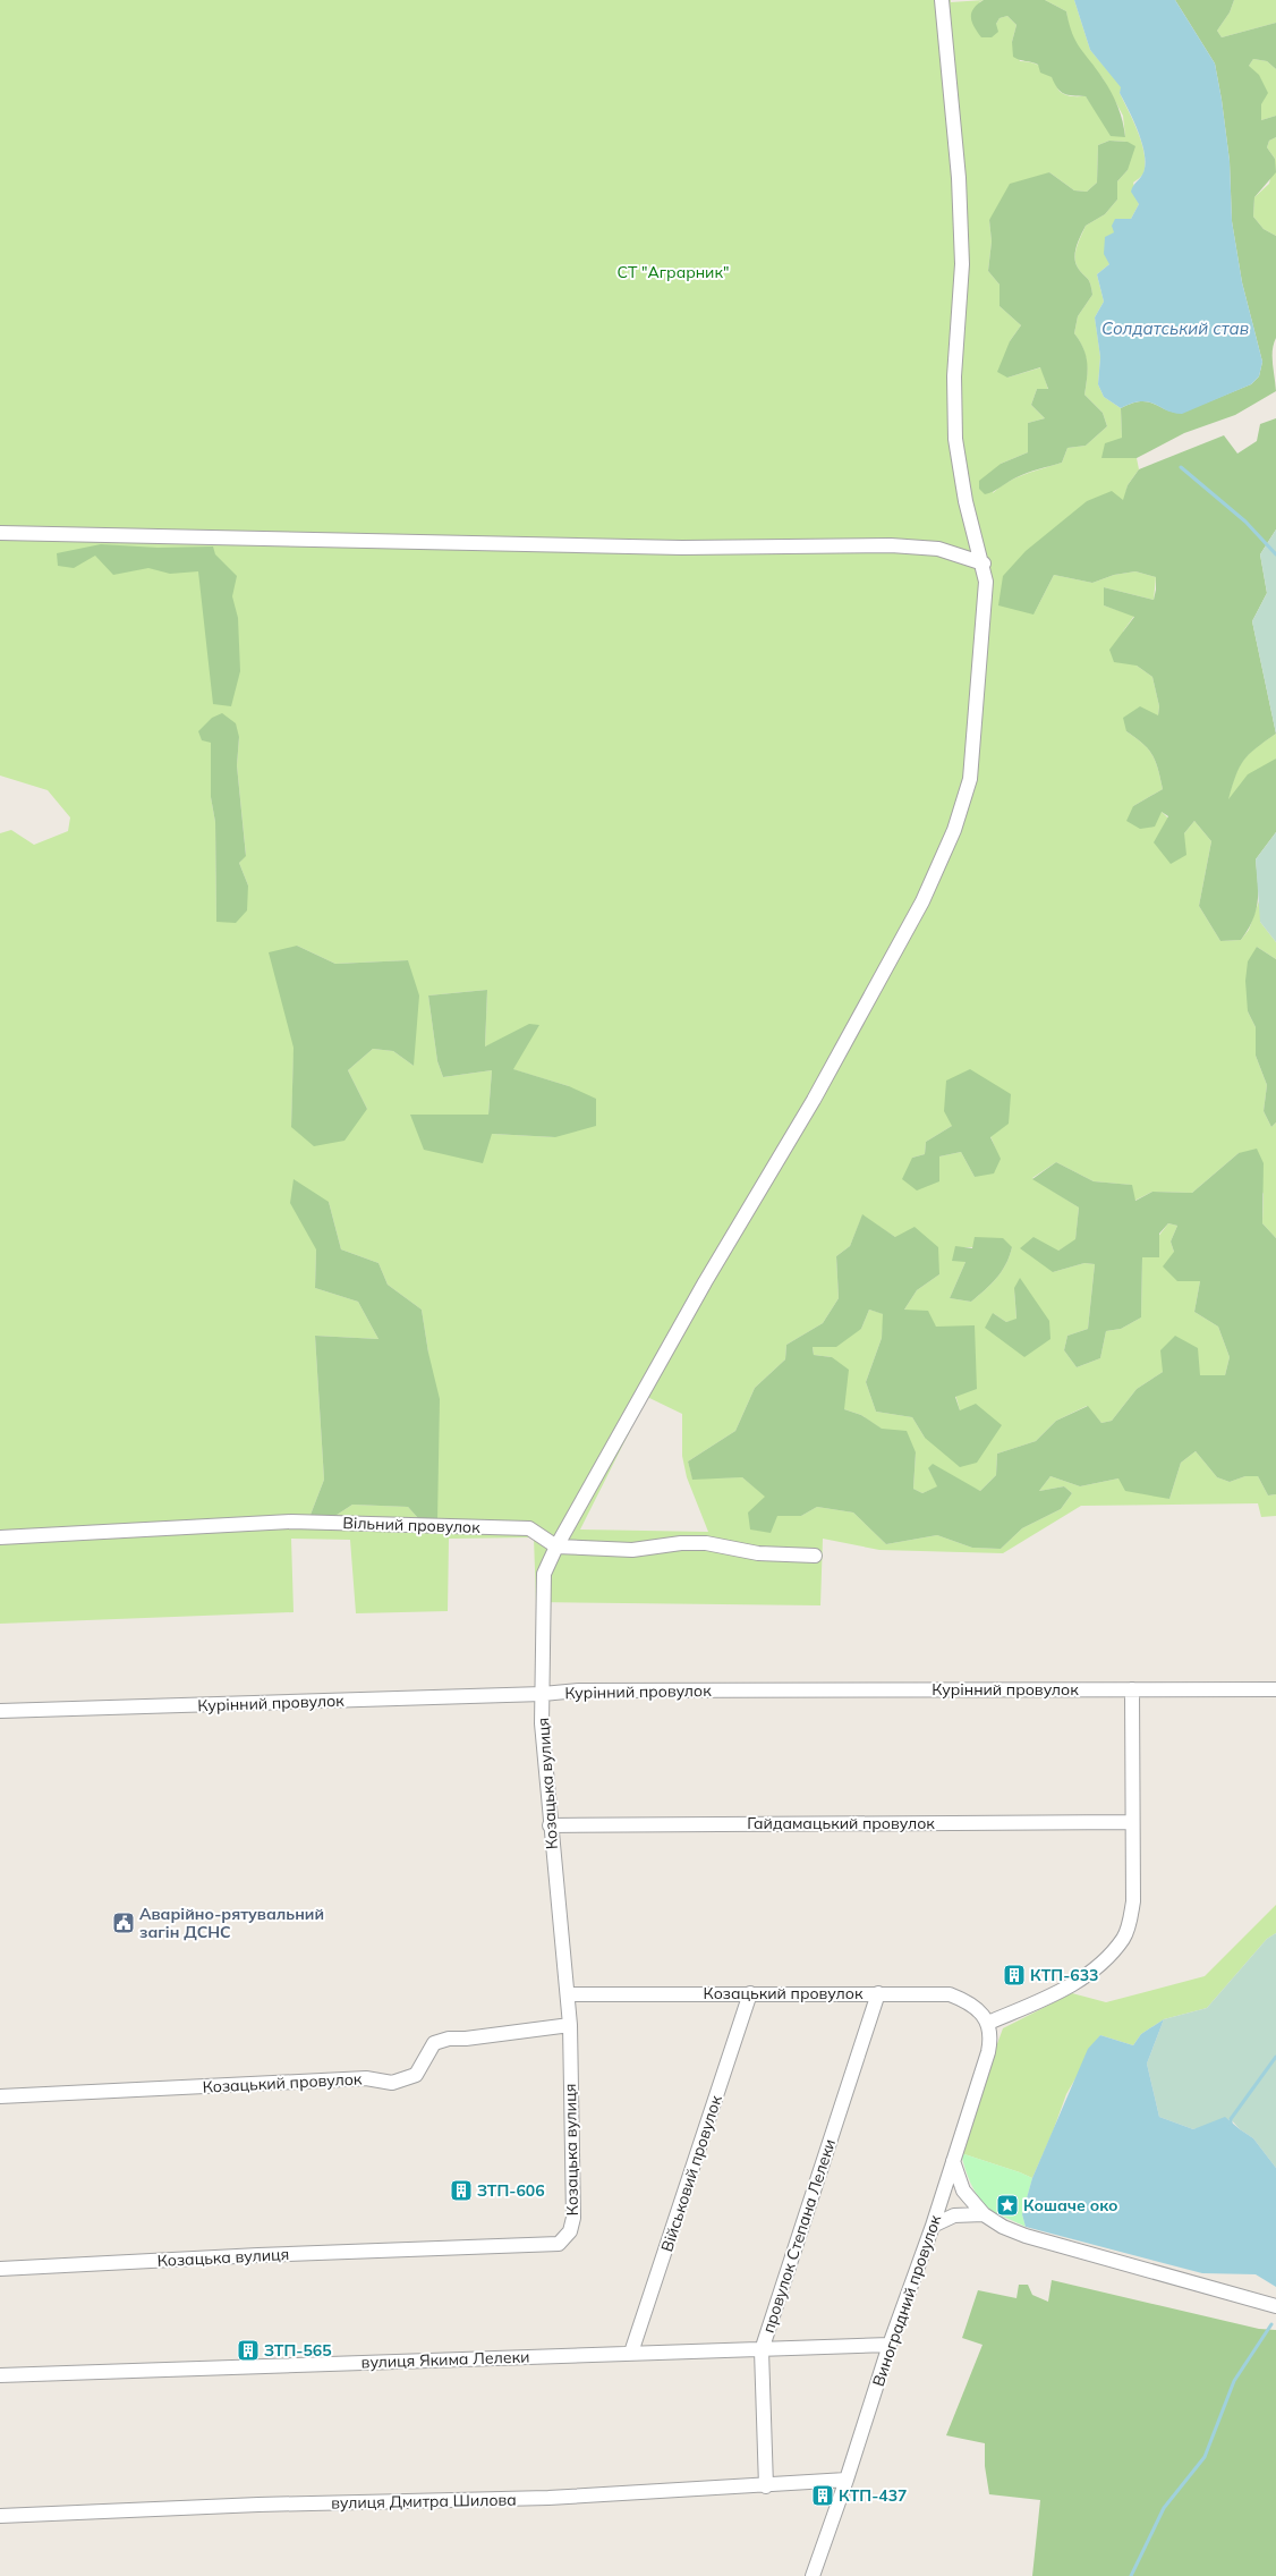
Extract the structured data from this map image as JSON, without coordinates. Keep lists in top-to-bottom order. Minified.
{"streets":{"street":["Вільний провулок","Курінний провулок","Козацька вулиця","Гайдамацький провулок","Козацький провулок","Військовий провулок","провулок Степана Лелеки","Виноградний провулок","вулиця Якима Лелеки","вулиця Дмитра Шилова"]},"crossings":[["Вільний провулок","Козацька вулиця"],["Курінний провулок","Козацька вулиця"],["Козацька вулиця","Гайдамацький провулок"],["Козацька вулиця","Козацький провулок"],["Козацький провулок","Військовий провулок"],["Козацький провулок","провулок Степана Лелеки"],["Козацький провулок","Виноградний провулок"],["Військовий провулок","вулиця Якима Лелеки"],["провулок Степана Лелеки","вулиця Якима Лелеки"],["провулок Степана Лелеки","вулиця Дмитра Шилова"],["Виноградний провулок","вулиця Якима Лелеки"],["Виноградний провулок","вулиця Дмитра Шилова"]],"water":["Солдатський став"],"parks":["СТ \"Аграрник\""],"places":{"public building":["Аварійно-рятувальний загін ДСНС"],"building":["КТП-633","ЗТП-606","ЗТП-565","КТП-437"],"place":["Кошаче око"]}}
